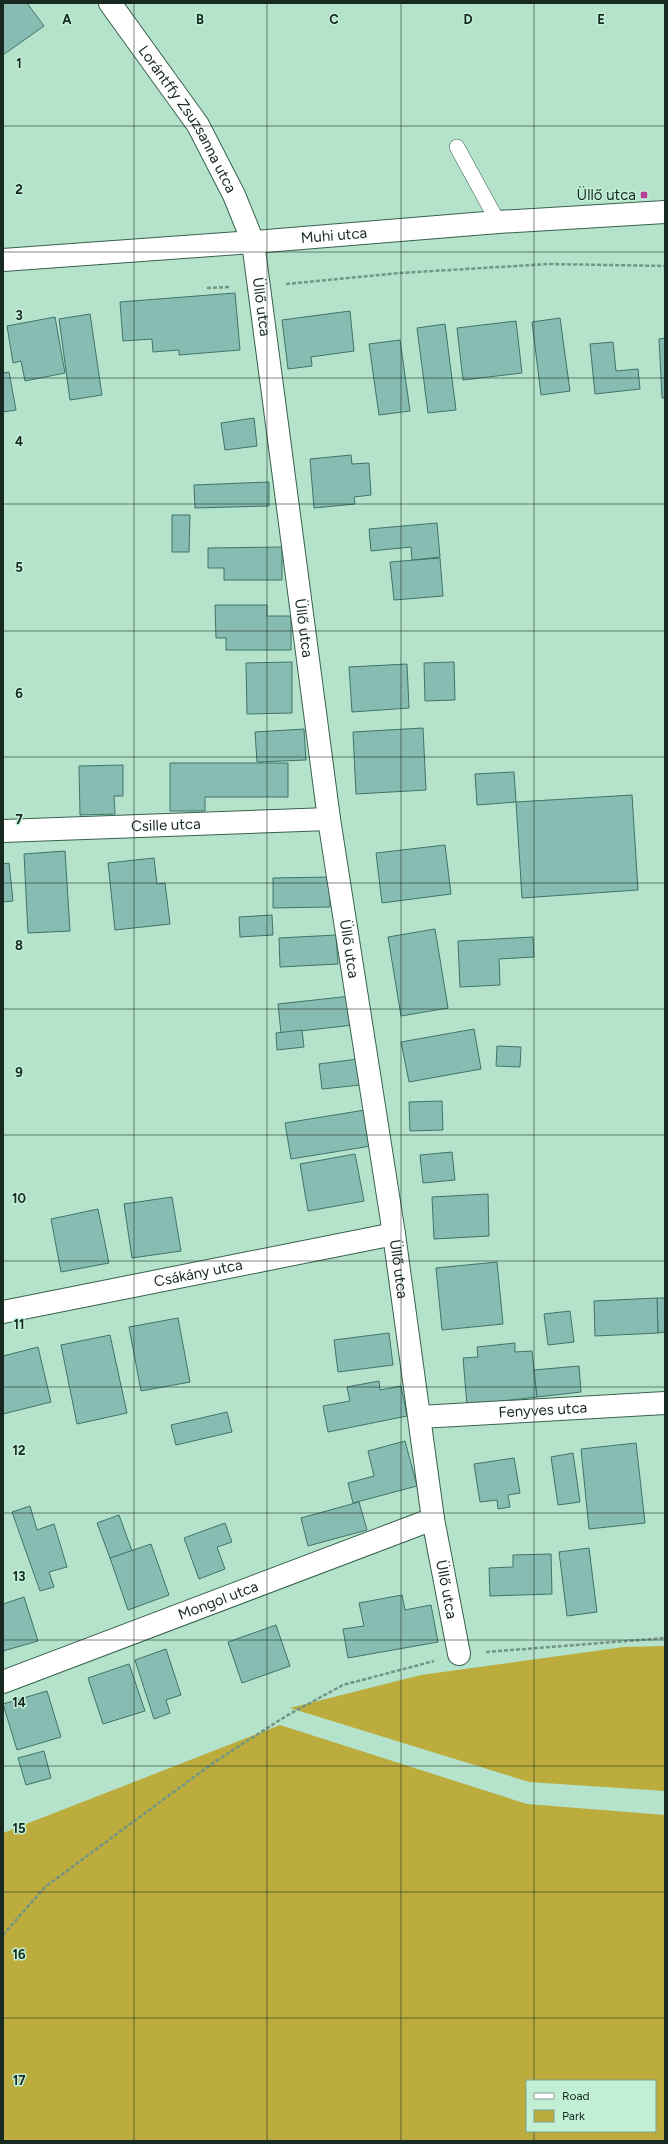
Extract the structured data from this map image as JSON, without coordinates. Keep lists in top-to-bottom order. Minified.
{"streets":{"street":["Lorántffy Zsuzsanna utca","Muhi utca","Üllő utca","Csille utca","Csákány utca","Fenyves utca","Mongol utca"]},"crossings":[["Lorántffy Zsuzsanna utca","Muhi utca"],["Lorántffy Zsuzsanna utca","Üllő utca"],["Muhi utca","Üllő utca"],["Üllő utca","Csille utca"],["Üllő utca","Csákány utca"],["Üllő utca","Fenyves utca"],["Üllő utca","Mongol utca"]],"places":{"transit":["Üllő utca"]},"legend":["Road","Park"],"grid":{"columns":["A","B","C","D","E"],"rows":["1","2","3","4","5","6","7","8","9","10","11","12","13","14","15","16","17"]}}
